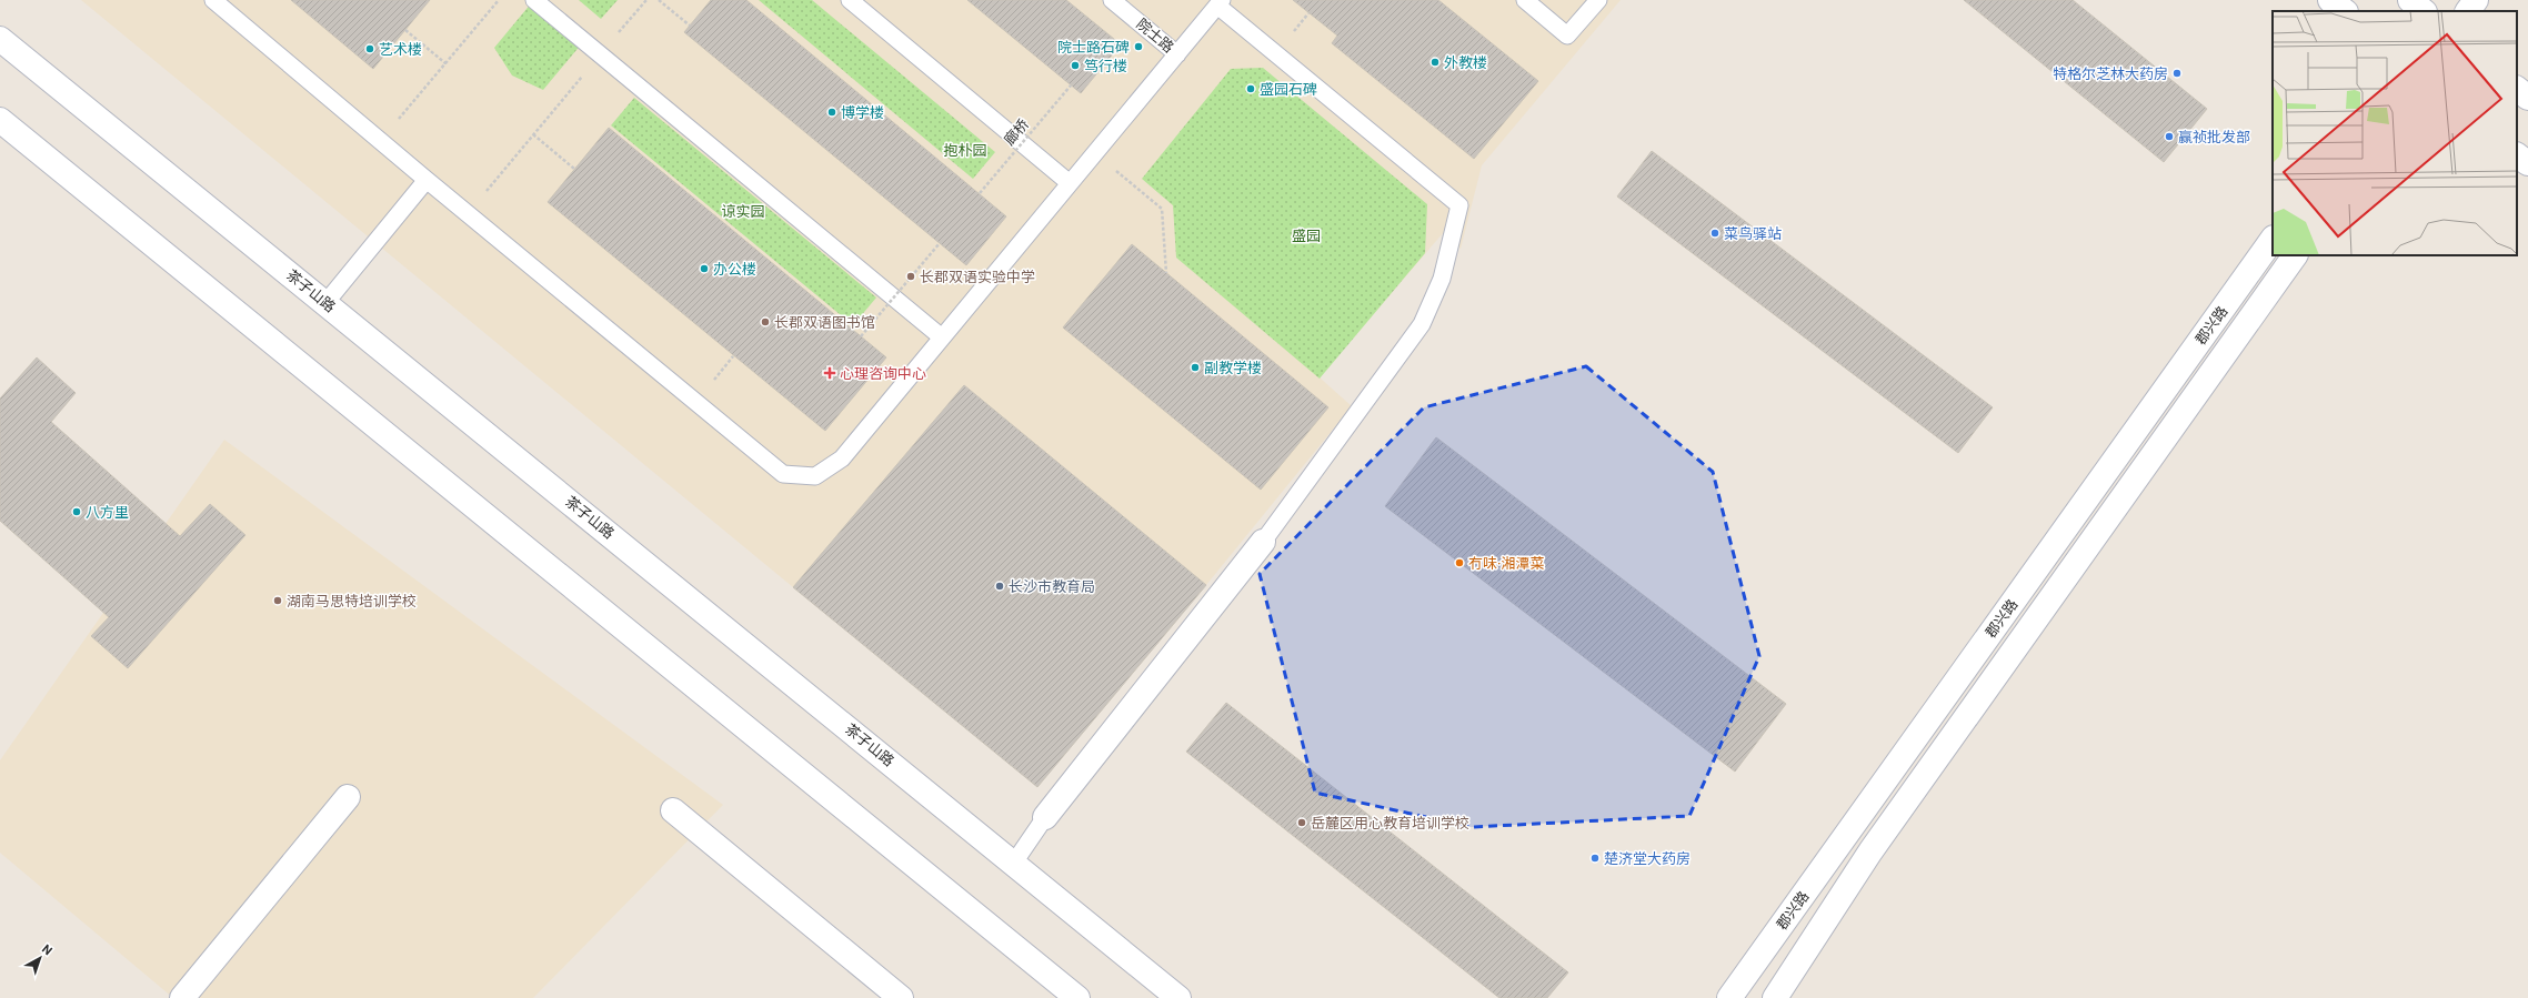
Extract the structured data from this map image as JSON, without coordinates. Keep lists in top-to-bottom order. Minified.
{"streets":{"main road":["茶子山路","郡兴路"],"lane":["院士路"],"path":["廊桥"]},"parks":["抱朴园","谅实园","盛园"],"places":{"other":["院士路石碑","艺术楼","外教楼","笃行楼","特格尔芝林大药房","盛园石碑","博学楼","赢祯批发部","菜鸟驿站","办公楼","长郡双语实验中学","长郡双语图书馆","副教学楼","八方里","冇味·湘潭菜","长沙市教育局","湖南马思特培训学校","岳麓区用心教育培训学校","楚济堂大药房"],"health":["心理咨询中心"]},"north":"top right"}
